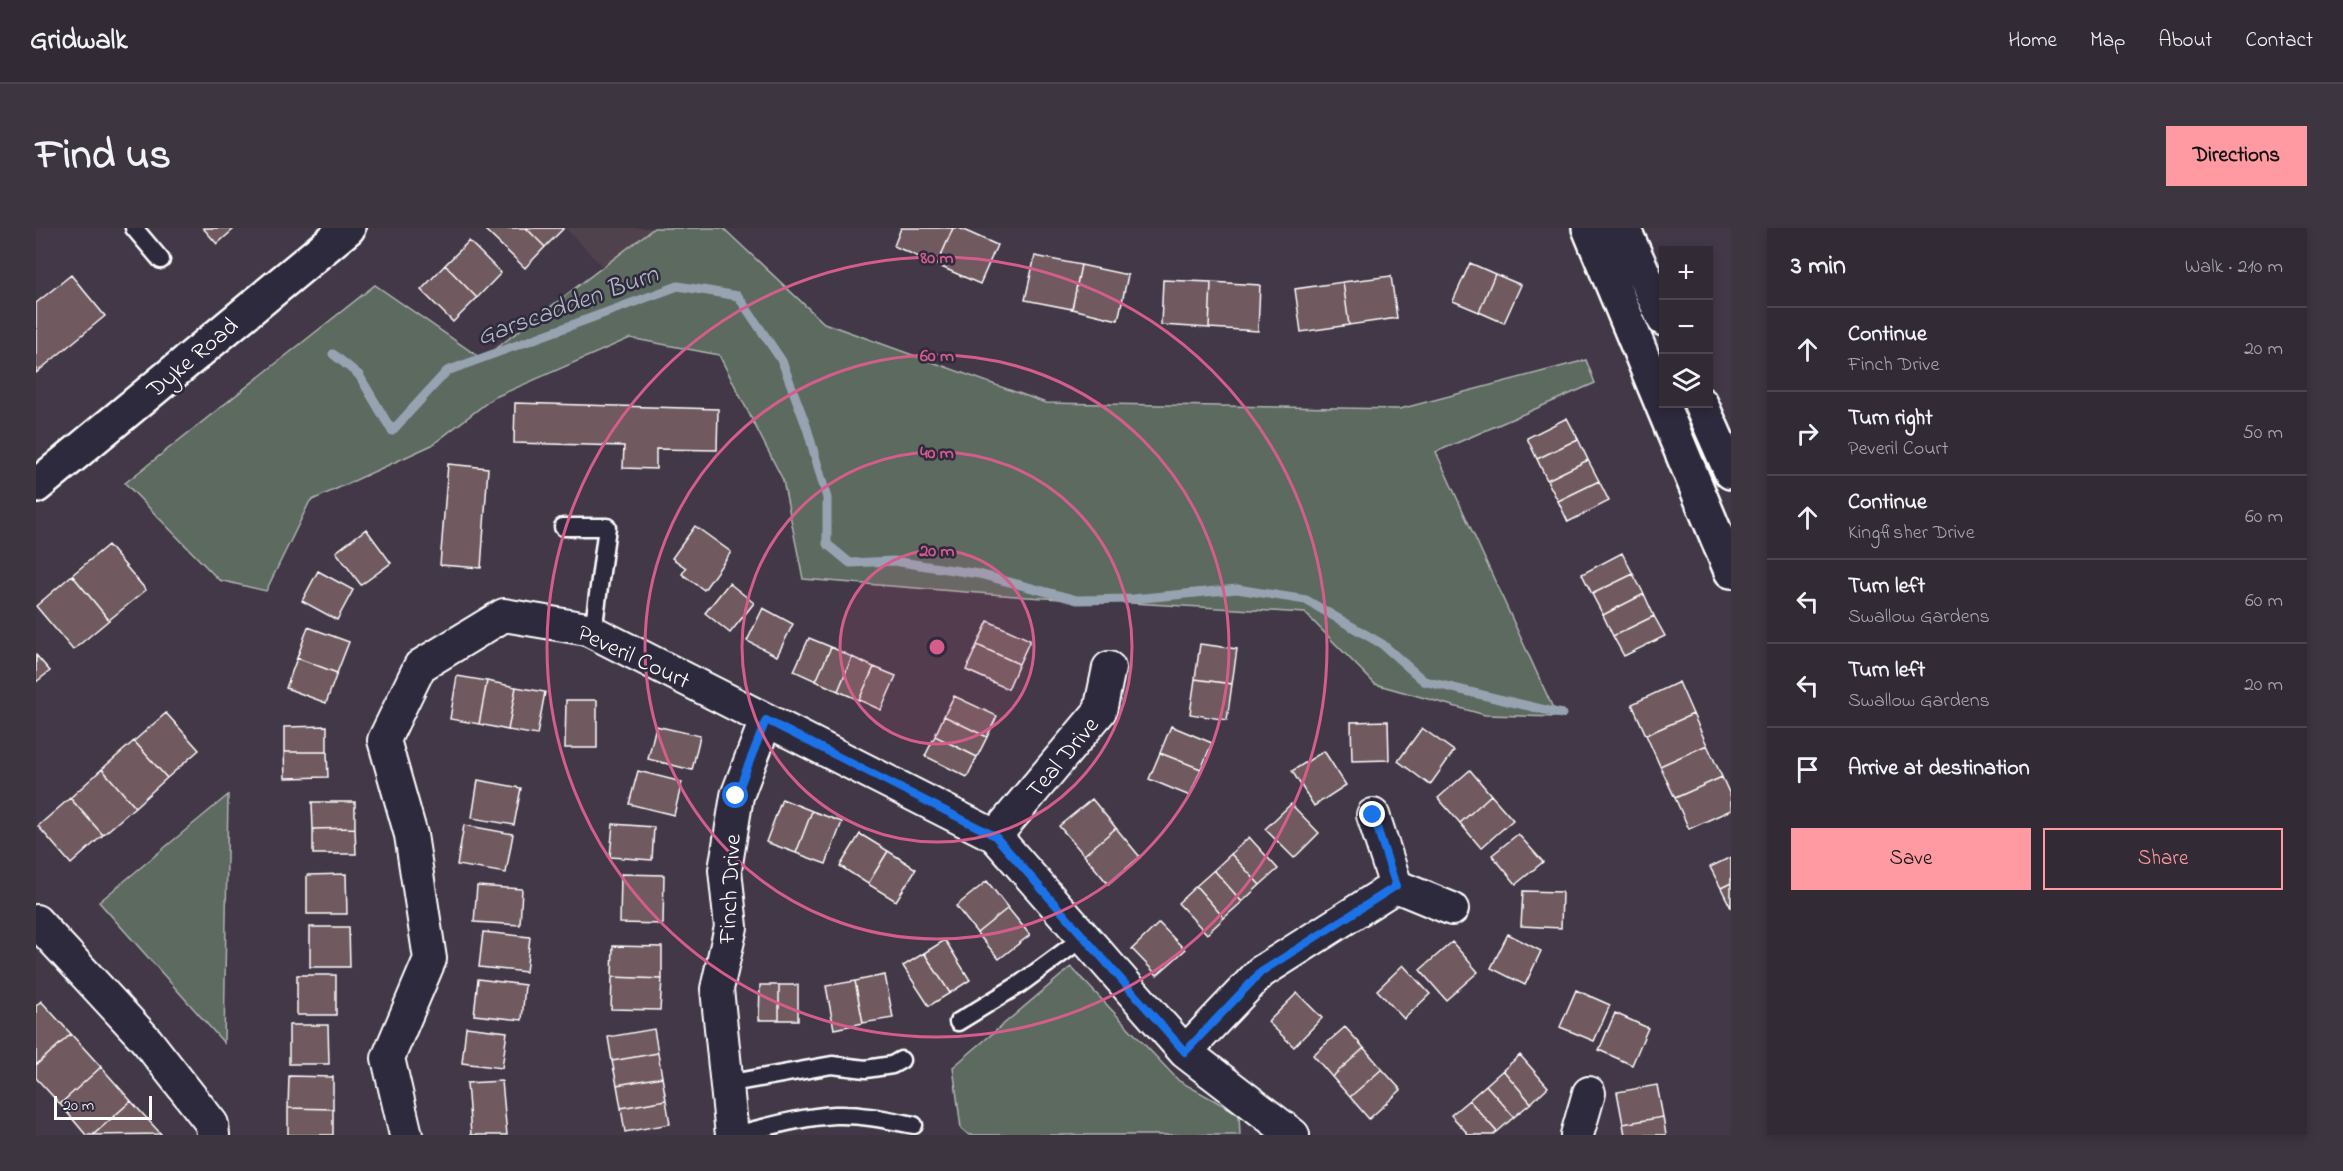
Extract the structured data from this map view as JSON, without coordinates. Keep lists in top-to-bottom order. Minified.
{"streets":{"street":["Dyke Road","Peveril Court","Teal Drive","Finch Drive"]},"crossings":[["Peveril Court","Teal Drive"],["Peveril Court","Finch Drive"]],"water":["Garscadden Burn"],"scale_bar":"20 m","page":{"header":"Gridwalk","nav":["Home","Map","About","Contact"],"title":"Find us","buttons":["Directions",["Save","Share"]],"heading":["3 min","Walk · 210 m"],"map_buttons":["+","−"],"list":[["Continue","Finch Drive","20 m"],["Turn right","Peveril Court","50 m"],["Continue","Kingfisher Drive","60 m"],["Turn left","Swallow Gardens","60 m"],["Turn left","Swallow Gardens","20 m"],"Arrive at destination"],"scale":"20 m"},"rings":["80 m","60 m","40 m","20 m"]}
